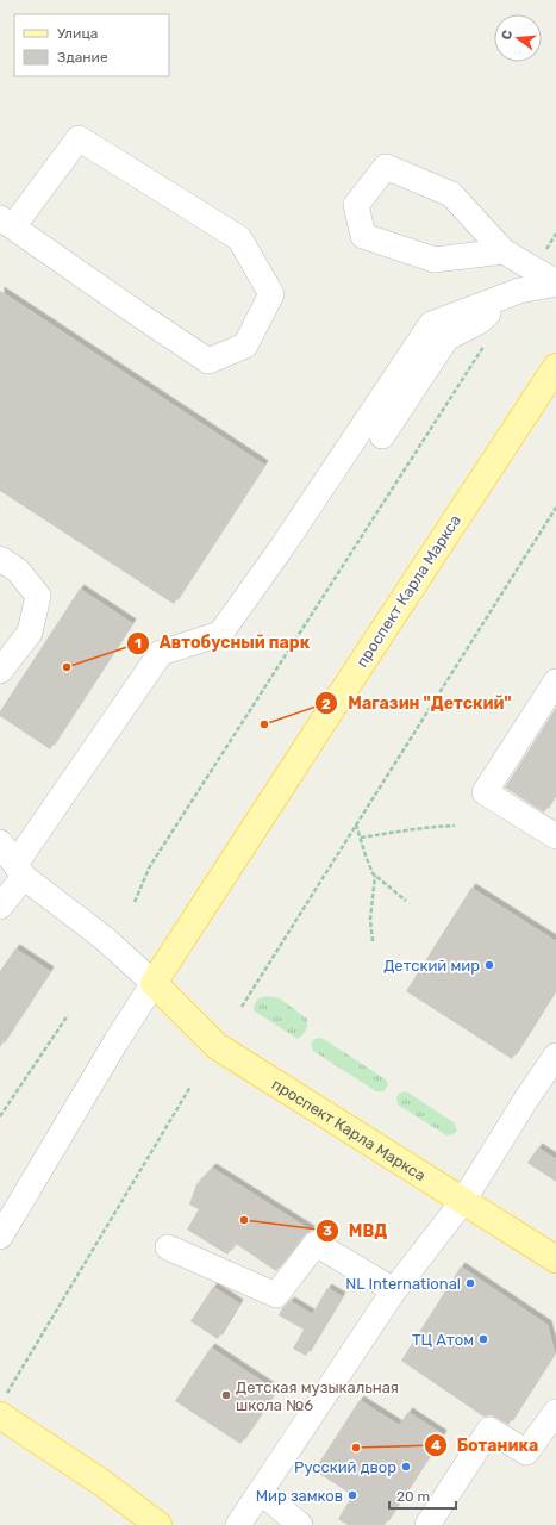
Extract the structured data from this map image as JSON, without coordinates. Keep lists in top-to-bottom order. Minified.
{"streets":{"main road":["проспект Карла Маркса"]},"places":["Автобусный парк","Магазин \"Детский\"","Детский мир","МВД","NL International","ТЦ Атом","Детская музыкальная школа №6","Ботаника","Русский двор","Мир замков"],"legend":["Улица","Здание"],"scale_bar":"20 m","north":"left"}
